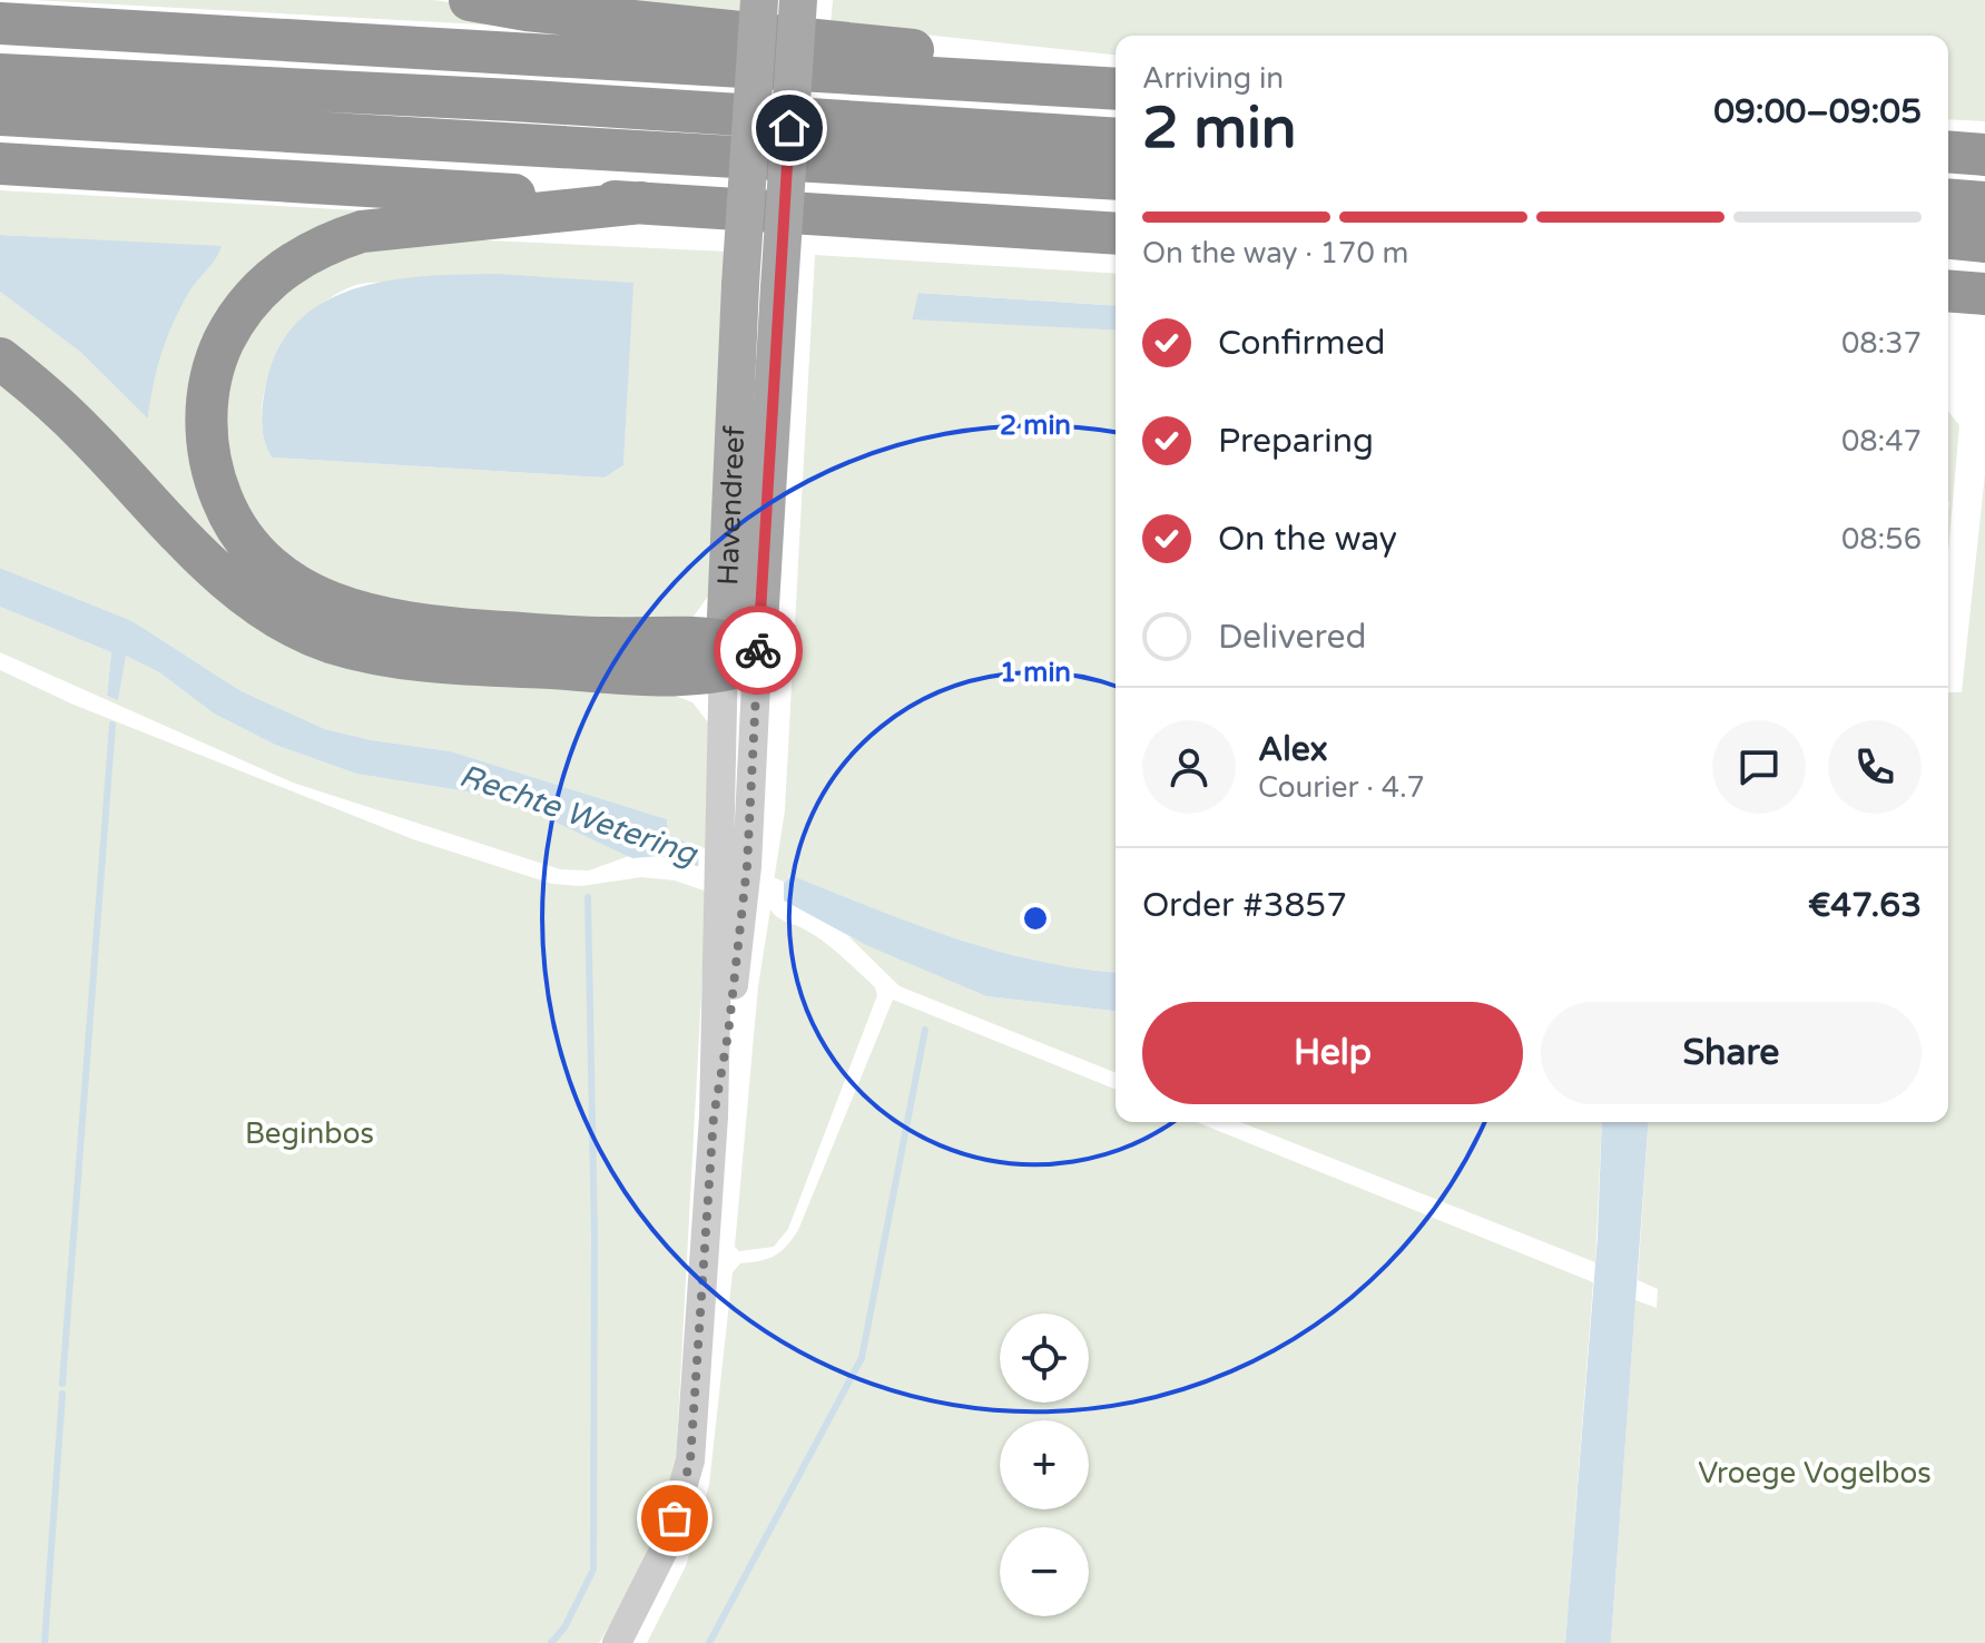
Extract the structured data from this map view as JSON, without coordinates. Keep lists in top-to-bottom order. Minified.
{"streets":{"main road":["Havendreef"]},"water":["Rechte Wetering"],"parks":["Beginbos","Vroege Vogelbos"],"page":{"heading":["2 min","Arriving in","09:00–09:05"],"panel":["Alex","Courier · 4.7","Order #3857","€47.63"],"bar":"On the way · 170 m","list":[["Confirmed","08:37"],["Preparing","08:47"],["On the way","08:56"],"Delivered"],"buttons":["Help","Share"],"map_buttons":["+","−"]},"rings":["2 min","1 min"]}
